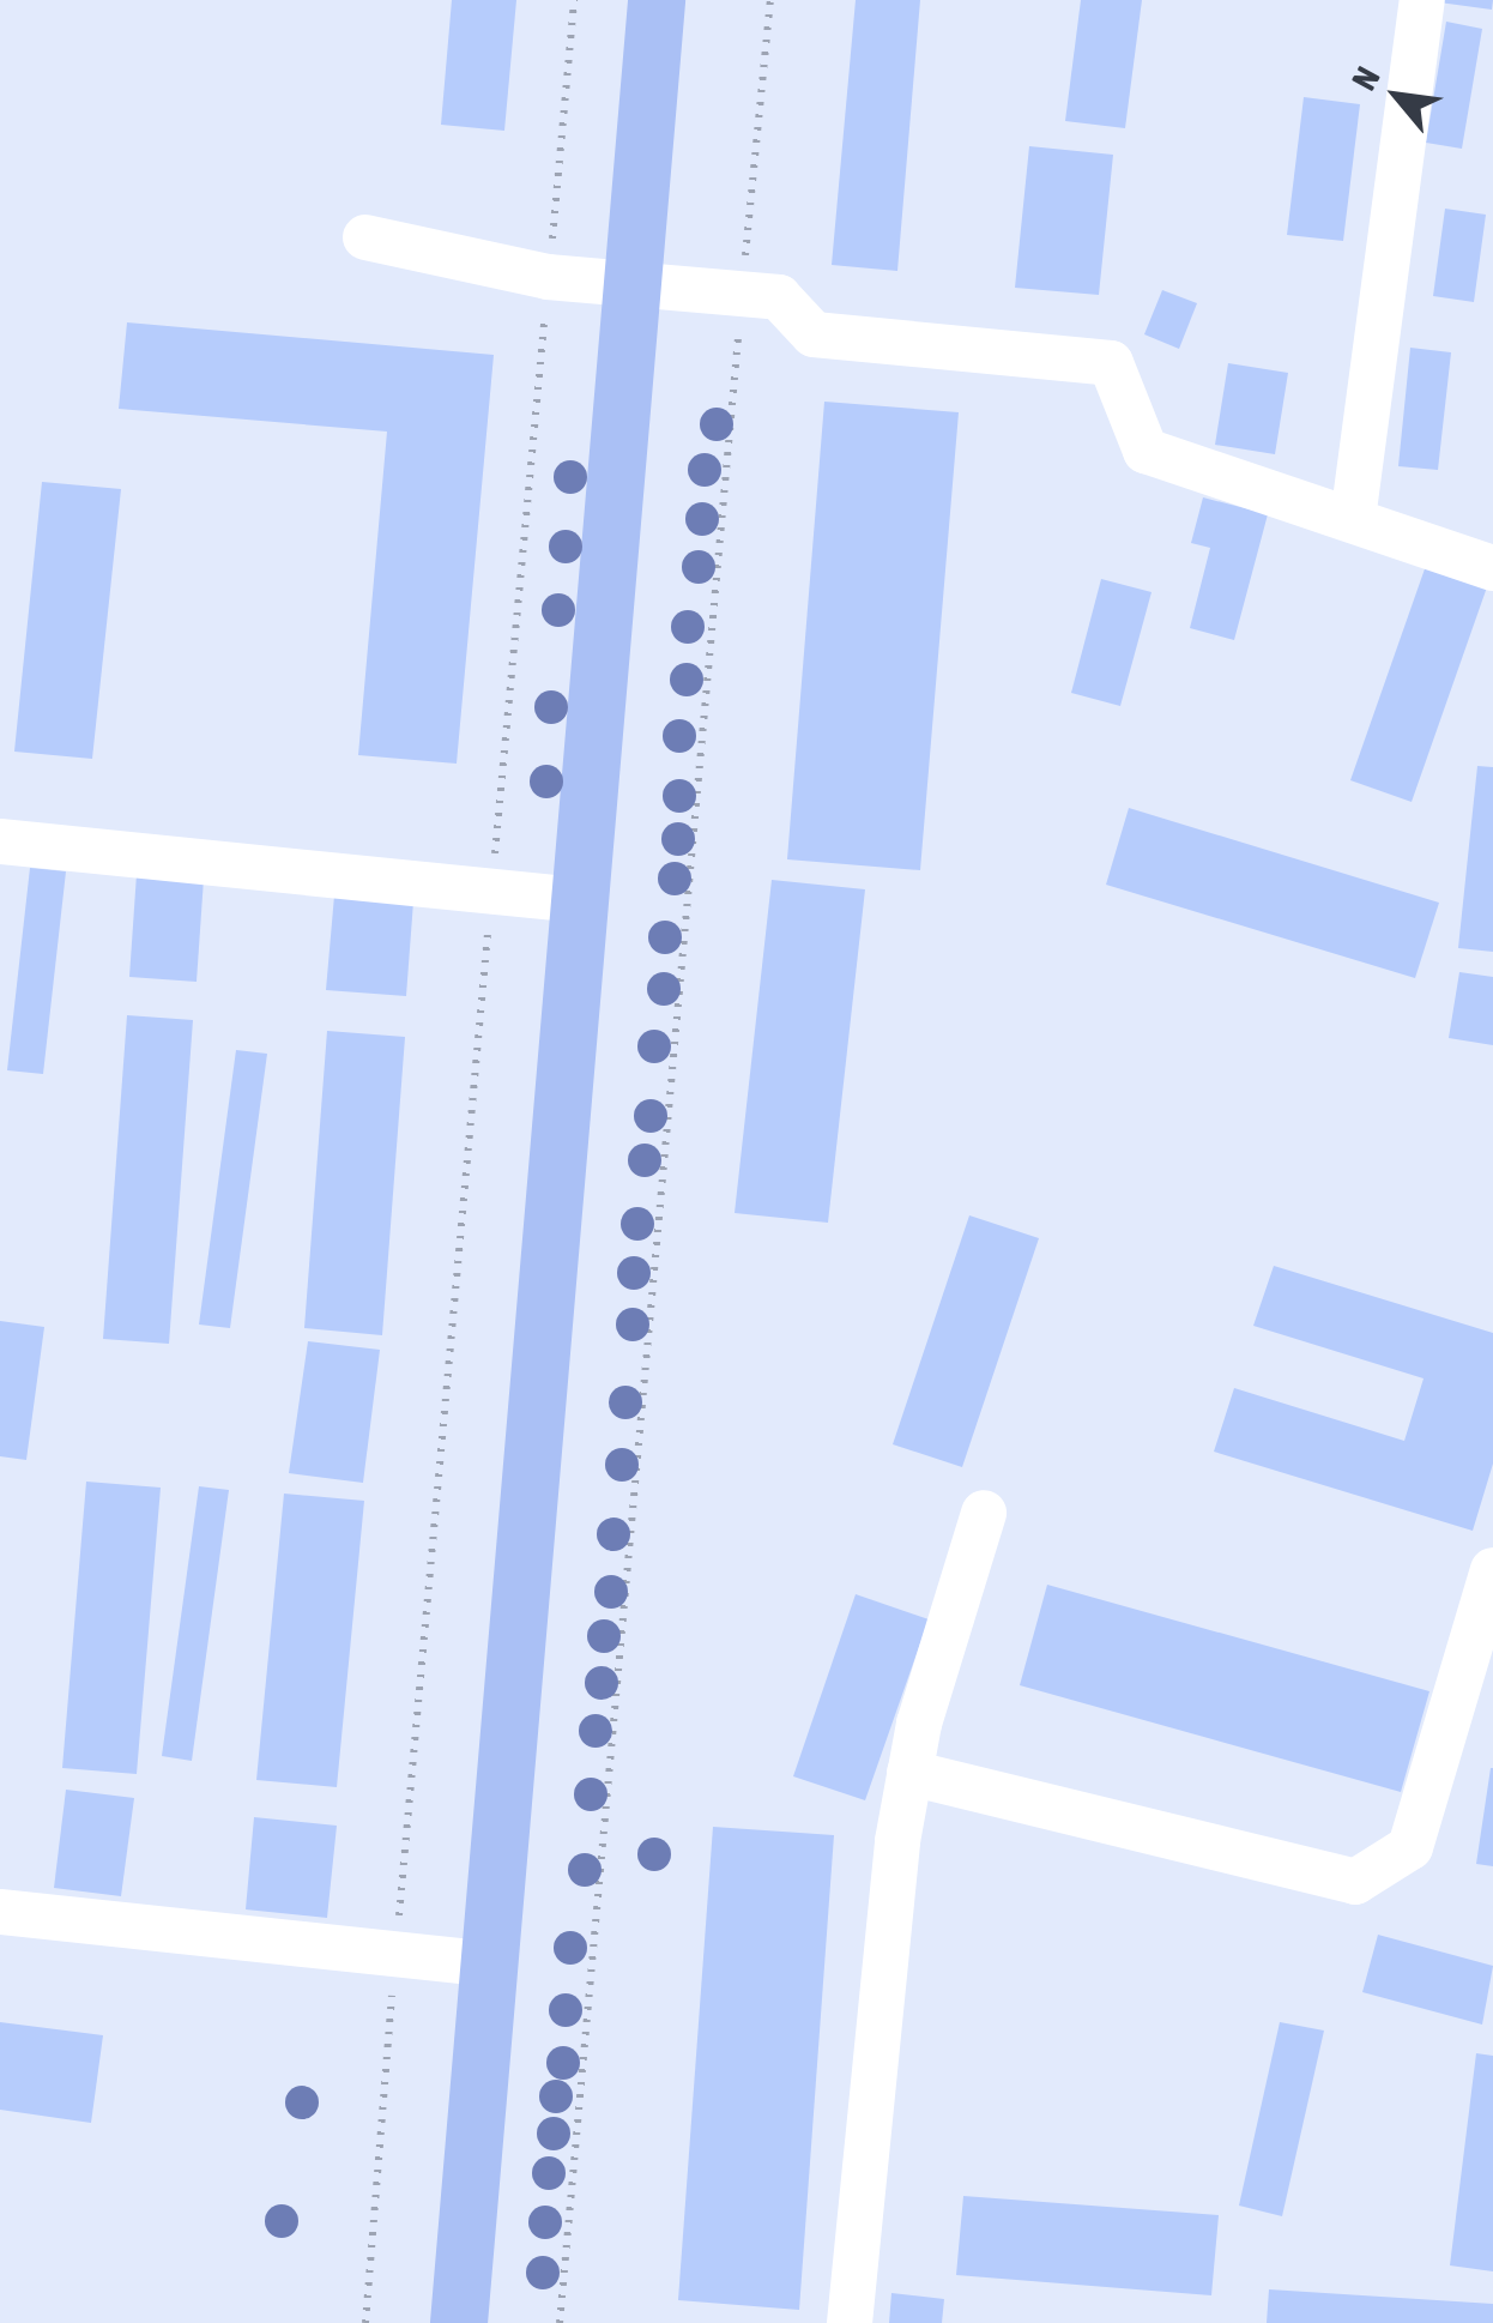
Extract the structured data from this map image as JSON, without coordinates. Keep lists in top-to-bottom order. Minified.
{"north":"top left"}
